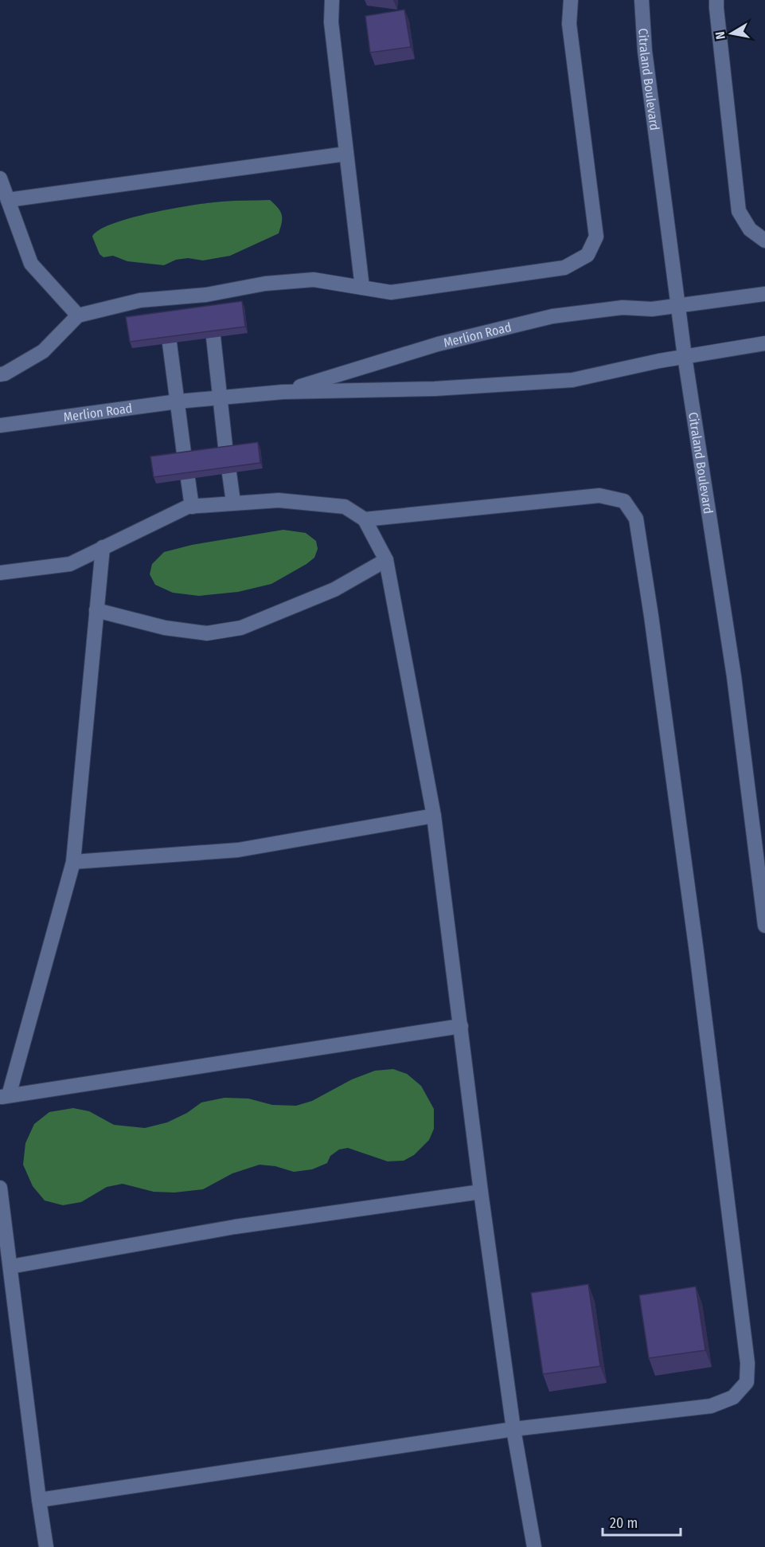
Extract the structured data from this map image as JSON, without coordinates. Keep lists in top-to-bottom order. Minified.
{"streets":{"street":["Citraland Boulevard","Merlion Road"]},"crossings":[["Citraland Boulevard","Merlion Road"]],"scale_bar":"20 m","north":"left"}
